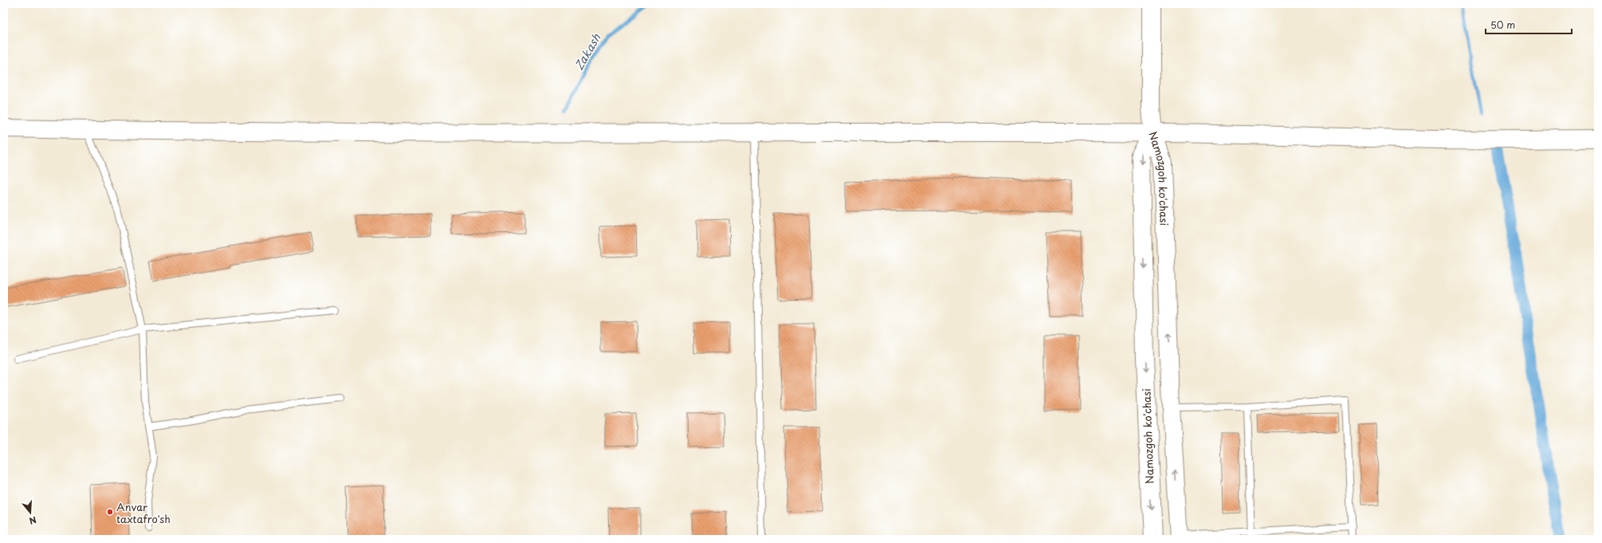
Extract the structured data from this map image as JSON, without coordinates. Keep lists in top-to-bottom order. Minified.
{"streets":{"main road":["Namozgoh ko'chasi"]},"water":["Zakash"],"places":["Anvar taxtafro'sh"],"scale_bar":"50 m","north":"bottom"}
